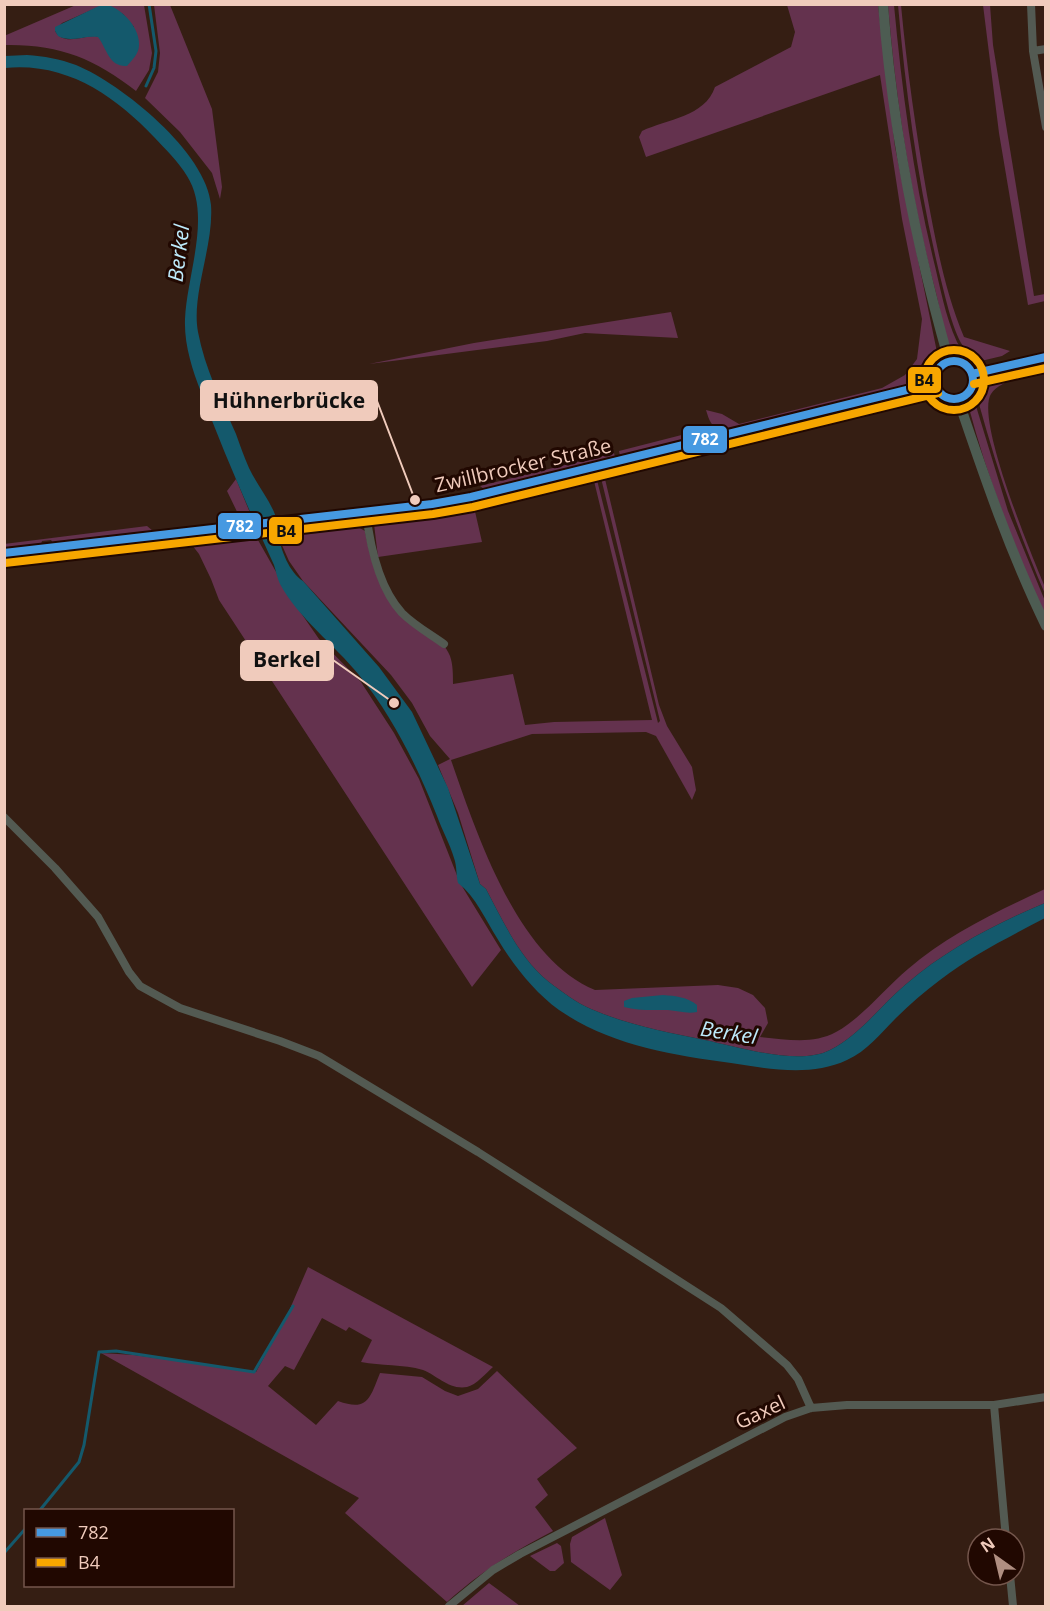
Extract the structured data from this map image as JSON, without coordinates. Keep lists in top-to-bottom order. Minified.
{"streets":{"main road":["Zwillbrocker Straße"],"street":["Gaxel"]},"water":["Berkel"],"places":["Hühnerbrücke","Berkel"],"lines":["transit line B4","transit line 782"],"legend":["782","B4"],"north":"top left"}
